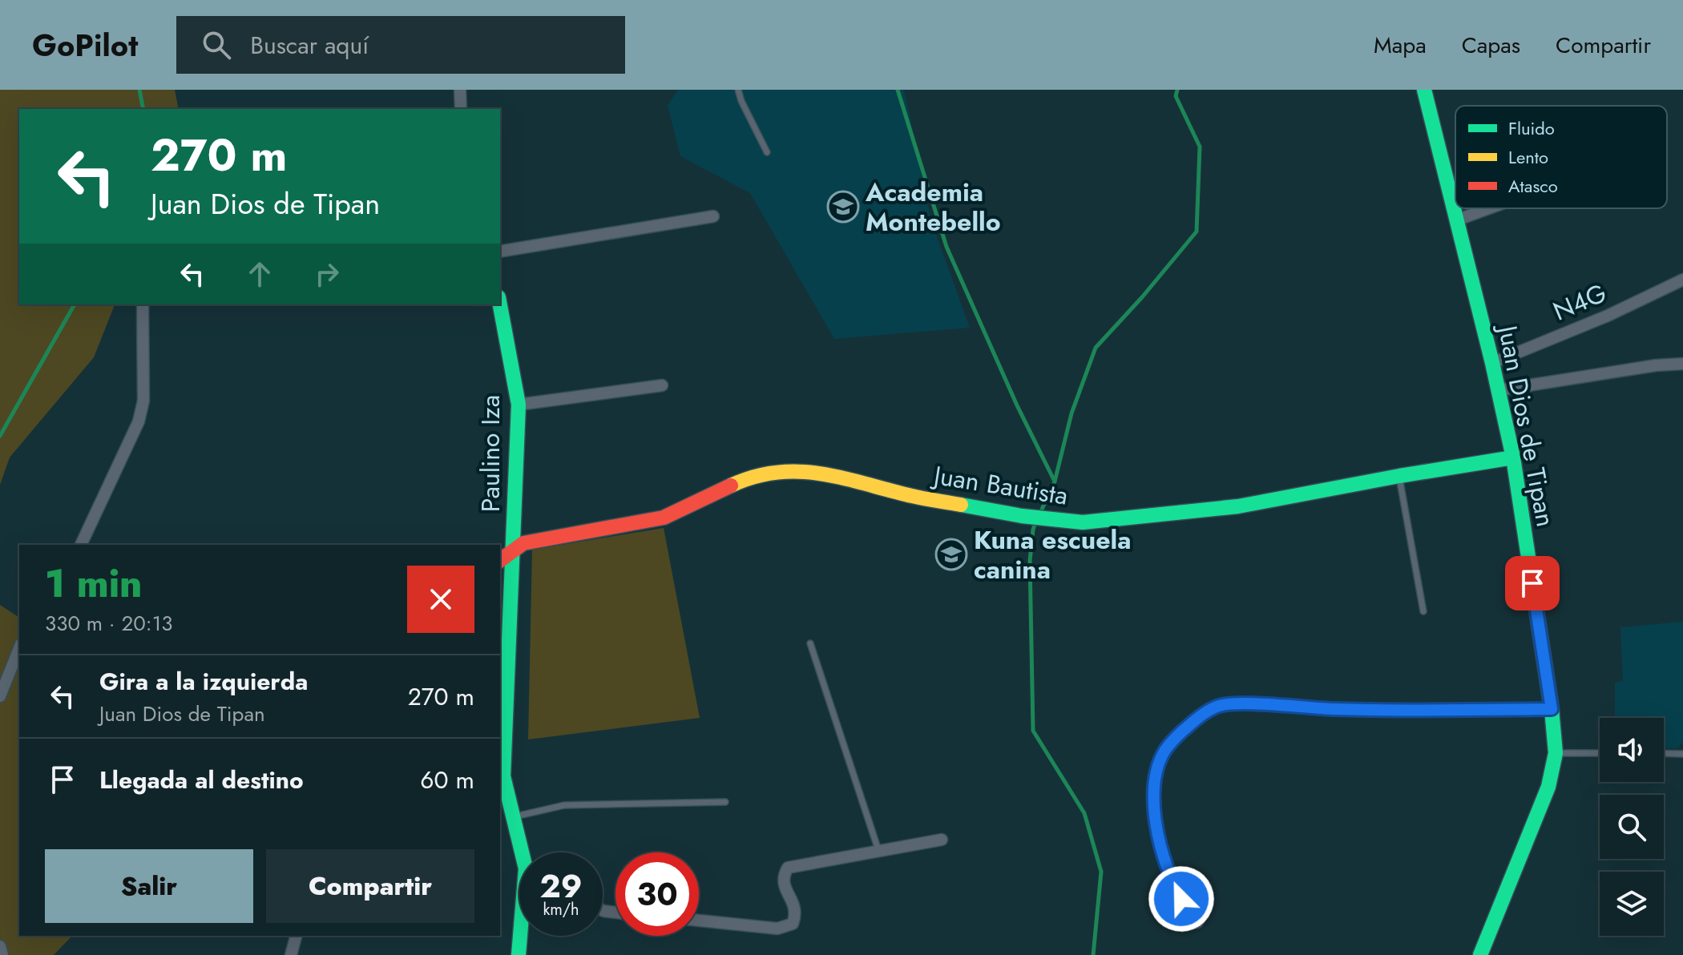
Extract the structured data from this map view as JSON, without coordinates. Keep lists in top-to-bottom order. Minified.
{"streets":{"street":["N4G","Juan Dios de Tipan","Paulino Iza","Juan Bautista"]},"crossings":[["N4G","Juan Dios de Tipan"],["Juan Dios de Tipan","Juan Bautista"],["Paulino Iza","Juan Bautista"]],"places":{"school or university":["Academia Montebello","Kuna escuela canina"]},"legend":["Fluido","Lento","Atasco"],"page":{"header":"GoPilot","search":"Buscar aquí","nav":["Mapa","Capas","Compartir"],"turn":["270 m","Juan Dios de Tipan"],"heading":["1 min","330 m · 20:13"],"list":[{"name":"Gira a la izquierda","note":"Juan Dios de Tipan","value":"270 m"},{"name":"Llegada al destino","value":"60 m"}],"buttons":["Salir","Compartir"],"speed":"29 km/h","limit":"30"}}
